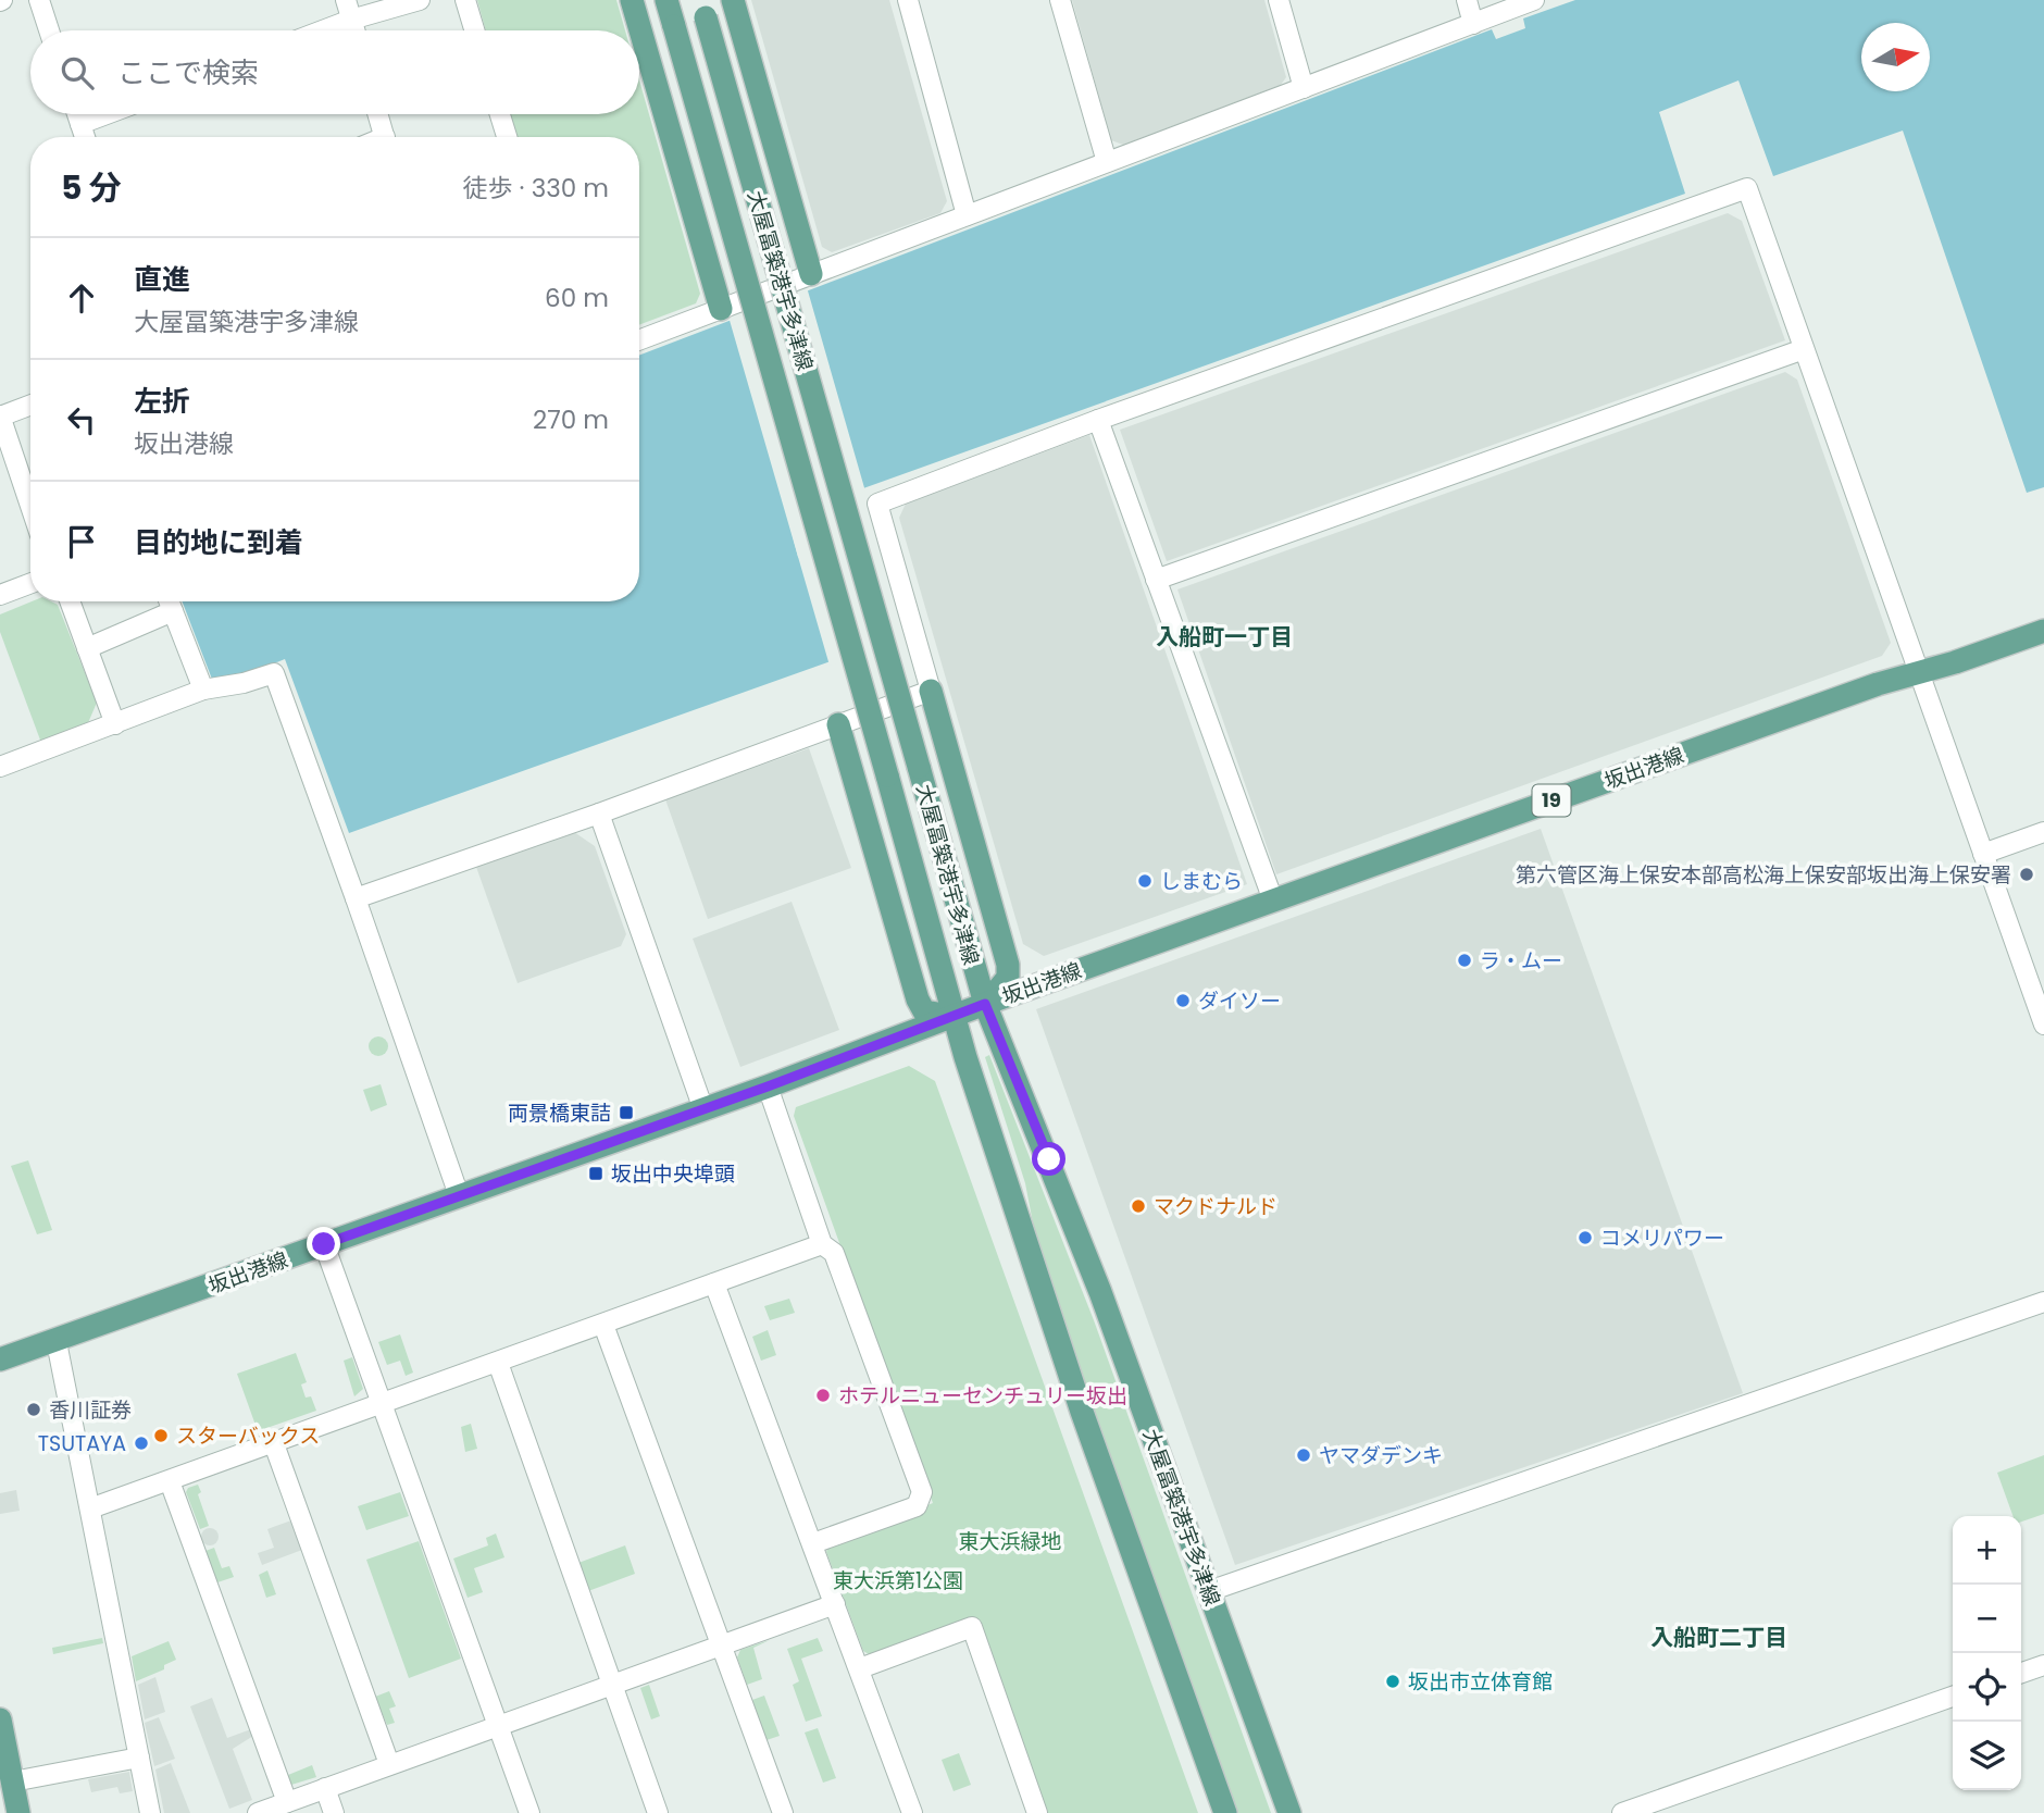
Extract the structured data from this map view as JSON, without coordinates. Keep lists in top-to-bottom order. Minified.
{"streets":{"main road":["大屋冨築港宇多津線","坂出港線","19"]},"crossings":[["大屋冨築港宇多津線","坂出港線"]],"districts":["入船町一丁目","入船町二丁目"],"parks":["東大浜緑地","東大浜第1公園"],"places":{"other":["第六管区海上保安本部高松海上保安部坂出海上保安署","しまむら","ラ・ムー","ダイソー","マクドナルド","コメリパワー","ホテルニューセンチュリー坂出","香川証券","スターバックス","TSUTAYA","ヤマダデンキ","坂出市立体育館"],"transit":["両景橋東詰","坂出中央埠頭"]},"north":"right","page":{"search":"ここで検索","heading":["5 分","徒歩 · 330 m"],"list":[["直進","大屋冨築港宇多津線","60 m"],["左折","坂出港線","270 m"],"目的地に到着"],"map_buttons":["+","−"]}}
